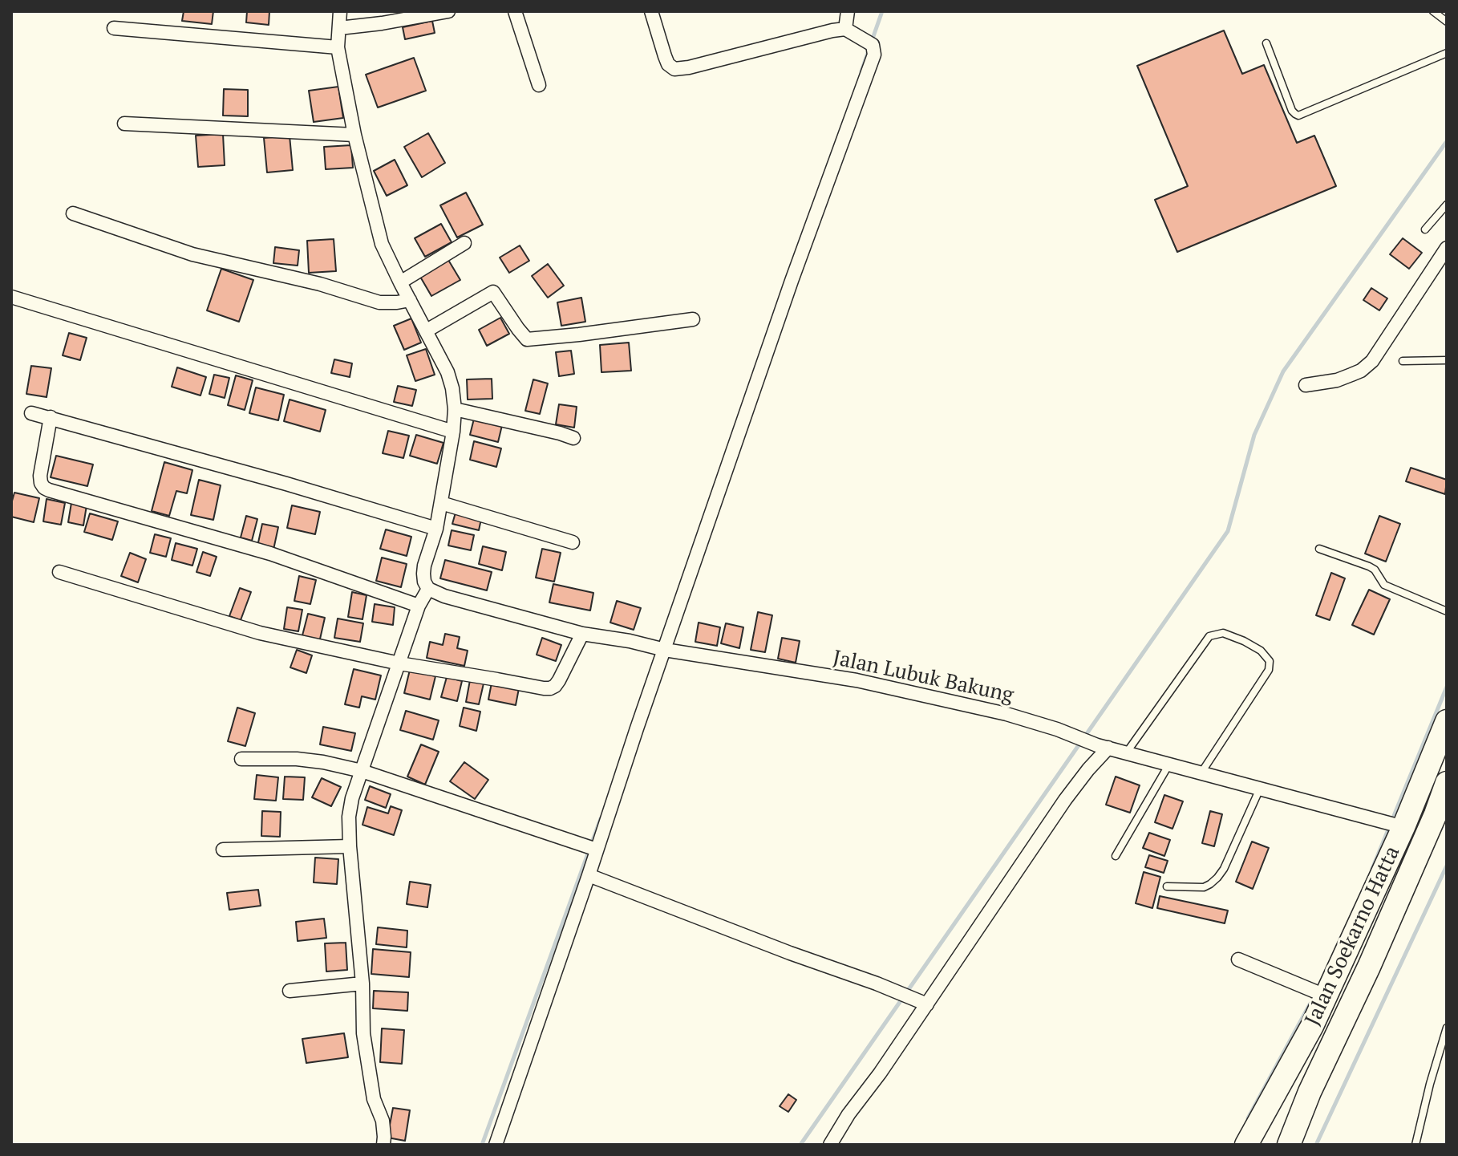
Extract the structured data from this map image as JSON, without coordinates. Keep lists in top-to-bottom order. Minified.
{"streets":{"highway":["Jalan Soekarno Hatta"],"street":["Jalan Lubuk Bakung"]},"crossings":[["Jalan Lubuk Bakung","Jalan Soekarno Hatta"]]}
